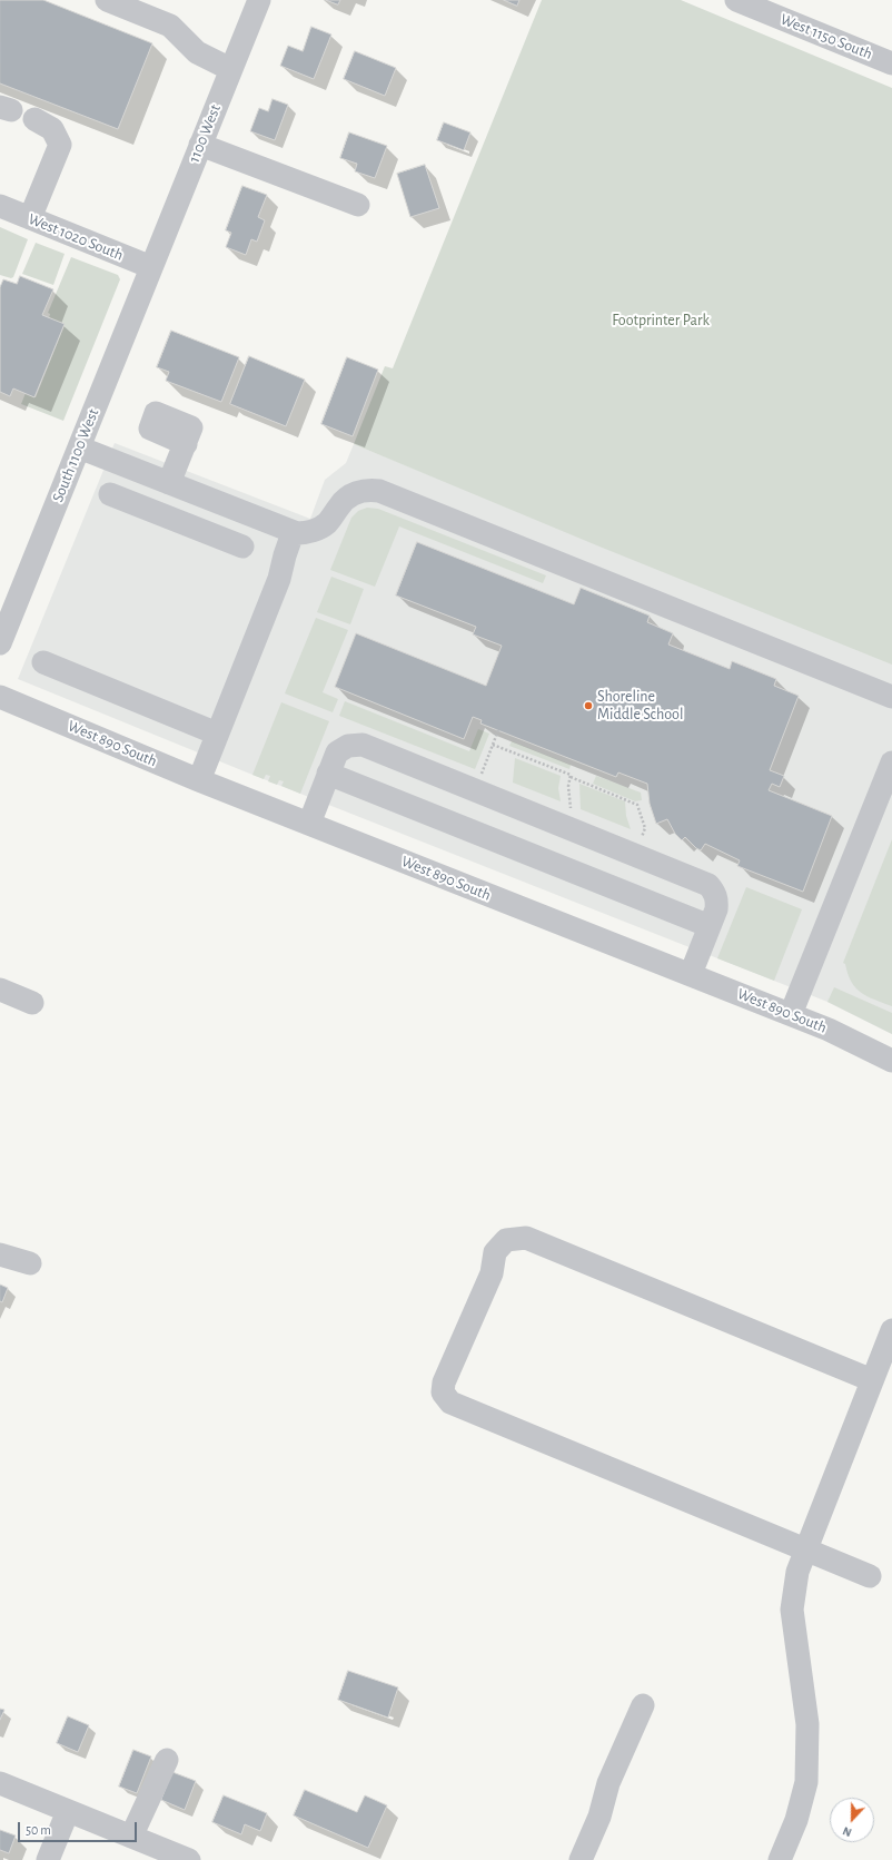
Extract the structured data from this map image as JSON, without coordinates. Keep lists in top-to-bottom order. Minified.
{"streets":{"street":["West 1150 South","1100 West","West 1020 South","South 1100 West","West 890 South"]},"crossings":[["1100 West","West 1020 South"],["1100 West","South 1100 West"],["West 1020 South","South 1100 West"]],"parks":["Footprinter Park"],"places":["Shoreline Middle School"],"scale_bar":"50 m","north":"bottom"}
